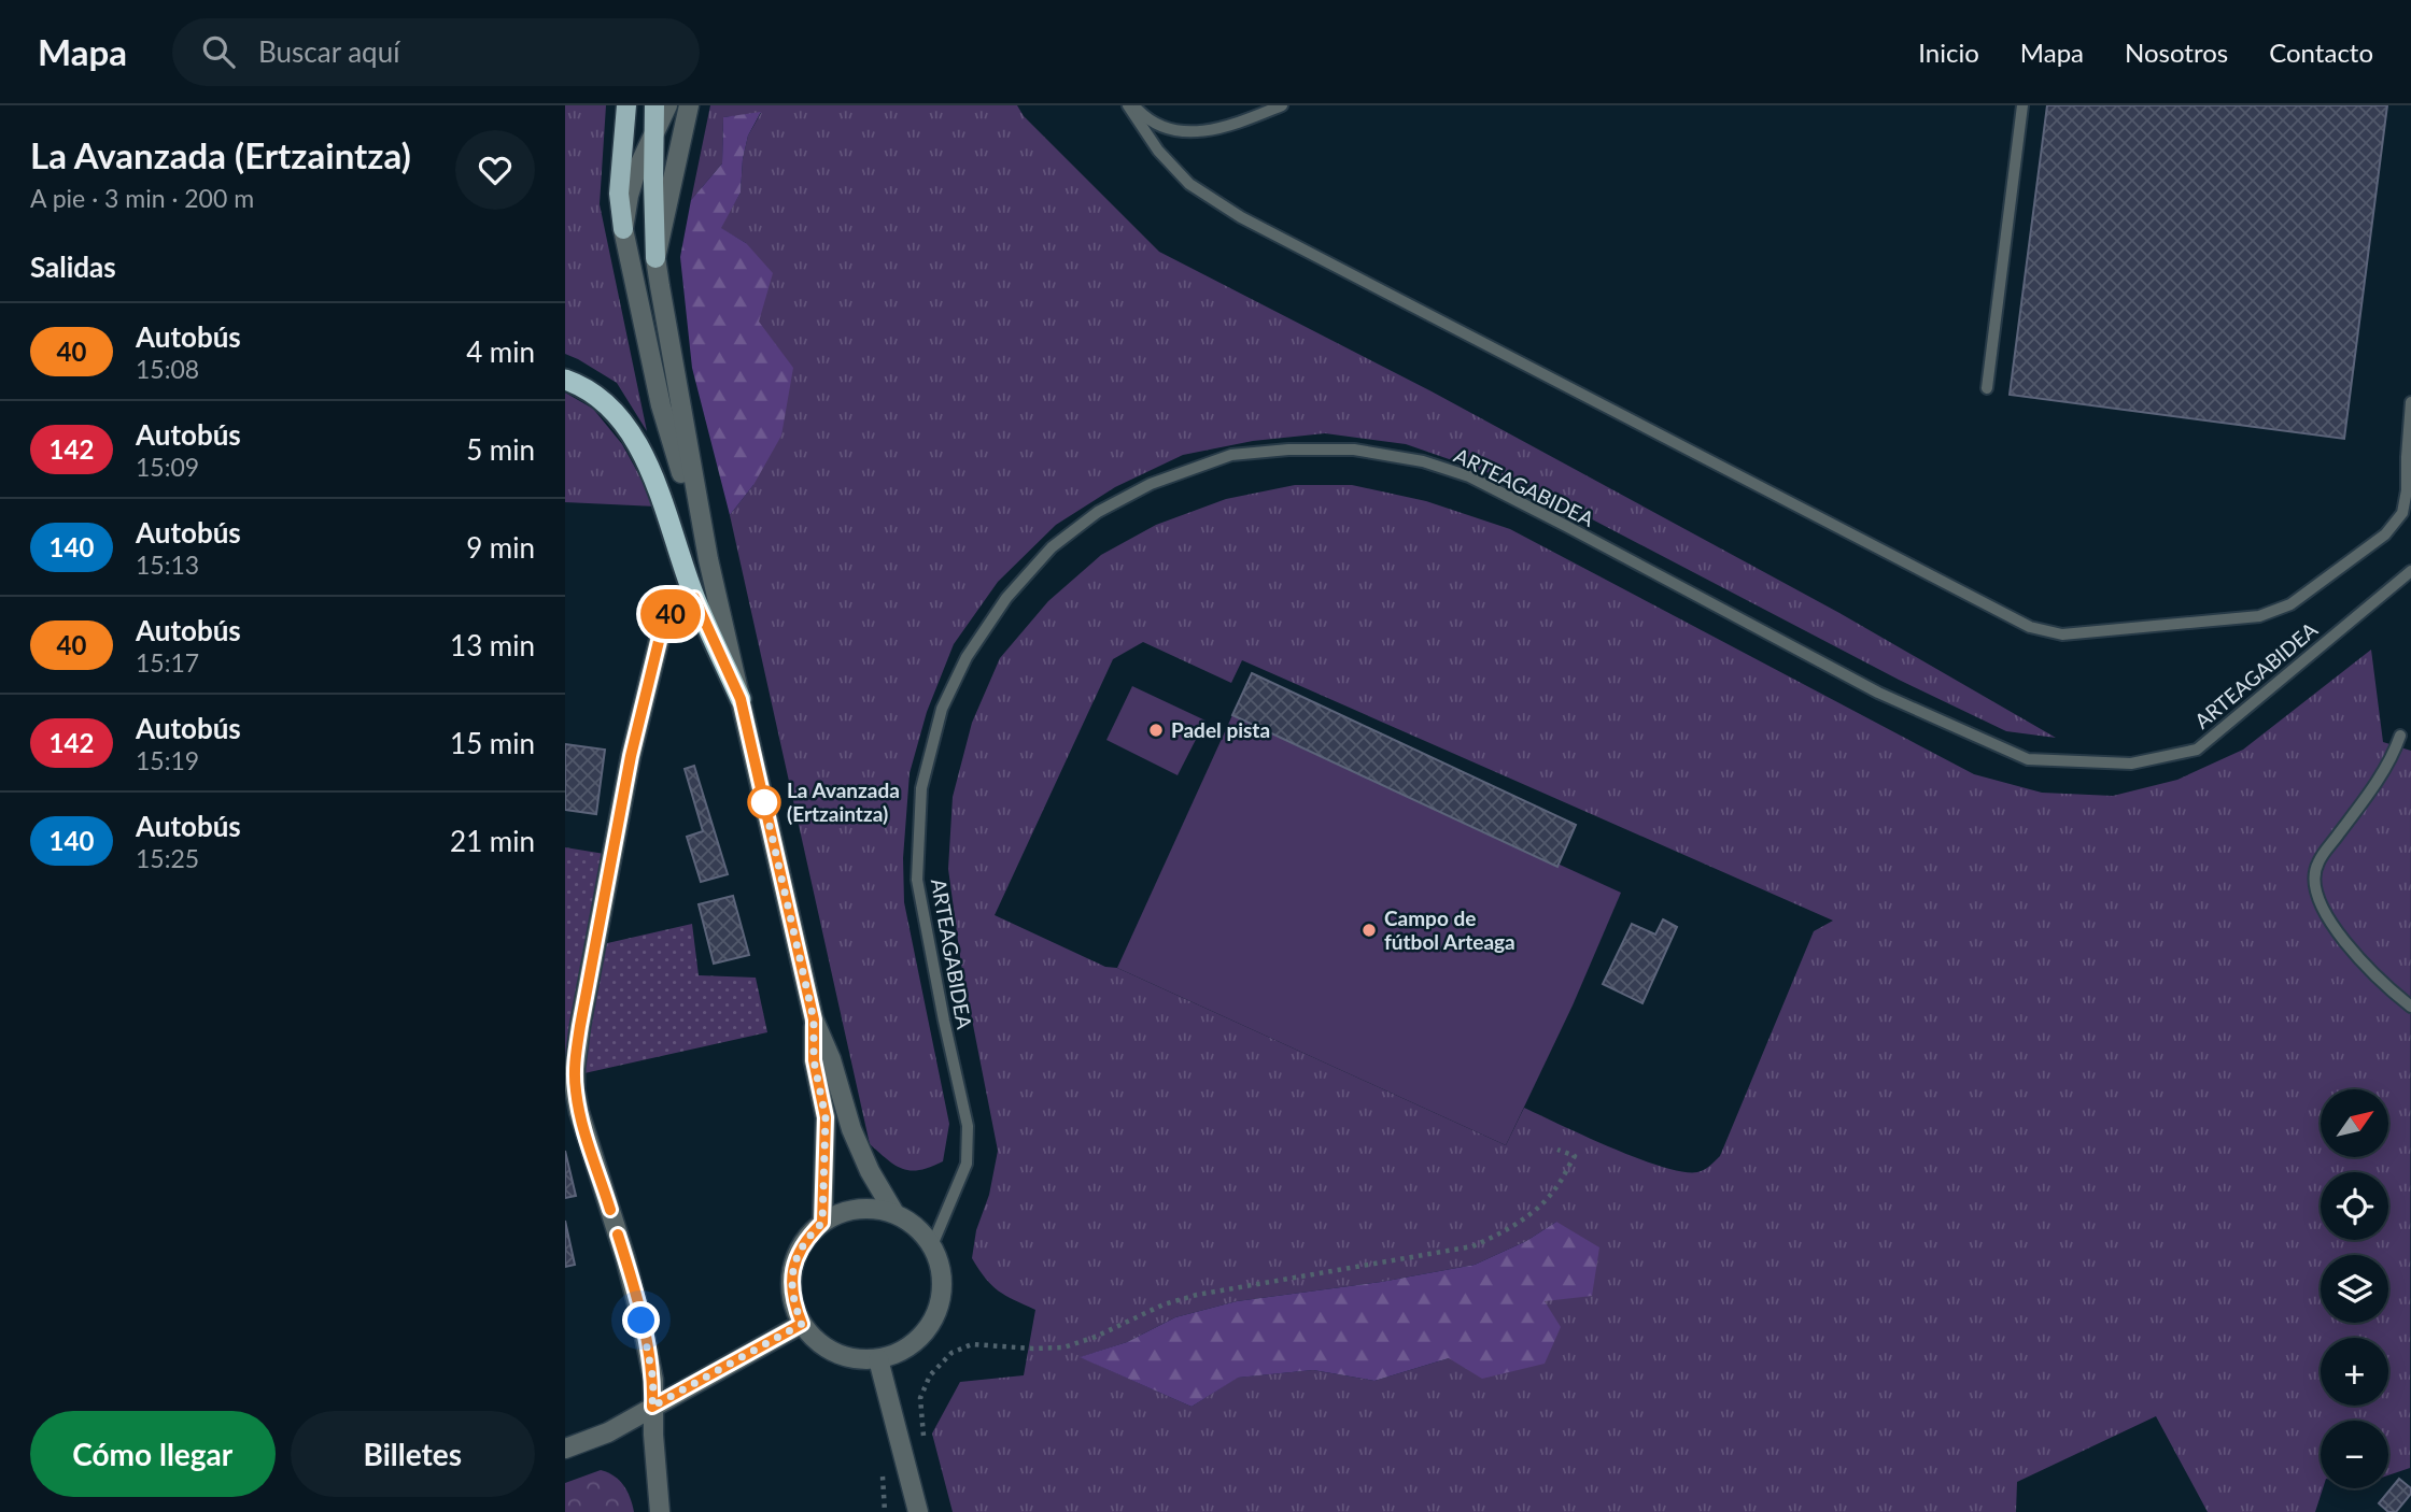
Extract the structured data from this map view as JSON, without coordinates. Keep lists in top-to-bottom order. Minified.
{"streets":{"lane":["ARTEAGABIDEA"]},"places":["Padel pista","La Avanzada (Ertzaintza)","Campo de fútbol Arteaga"],"lines":["bus line 40"],"north":"top right","page":{"header":"Mapa","search":"Buscar aquí","nav":["Inicio","Mapa","Nosotros","Contacto"],"heading":[["La Avanzada (Ertzaintza)","A pie · 3 min · 200 m"],"Salidas"],"on_map":"40","list":[{"mark":"40","name":"Autobús","note":"15:08","value":"4 min"},{"mark":"142","name":"Autobús","note":"15:09","value":"5 min"},{"mark":"140","name":"Autobús","note":"15:13","value":"9 min"},{"mark":"40","name":"Autobús","note":"15:17","value":"13 min"},{"mark":"142","name":"Autobús","note":"15:19","value":"15 min"},{"mark":"140","name":"Autobús","note":"15:25","value":"21 min"}],"map_buttons":["+","−"],"buttons":["Cómo llegar","Billetes"]}}
